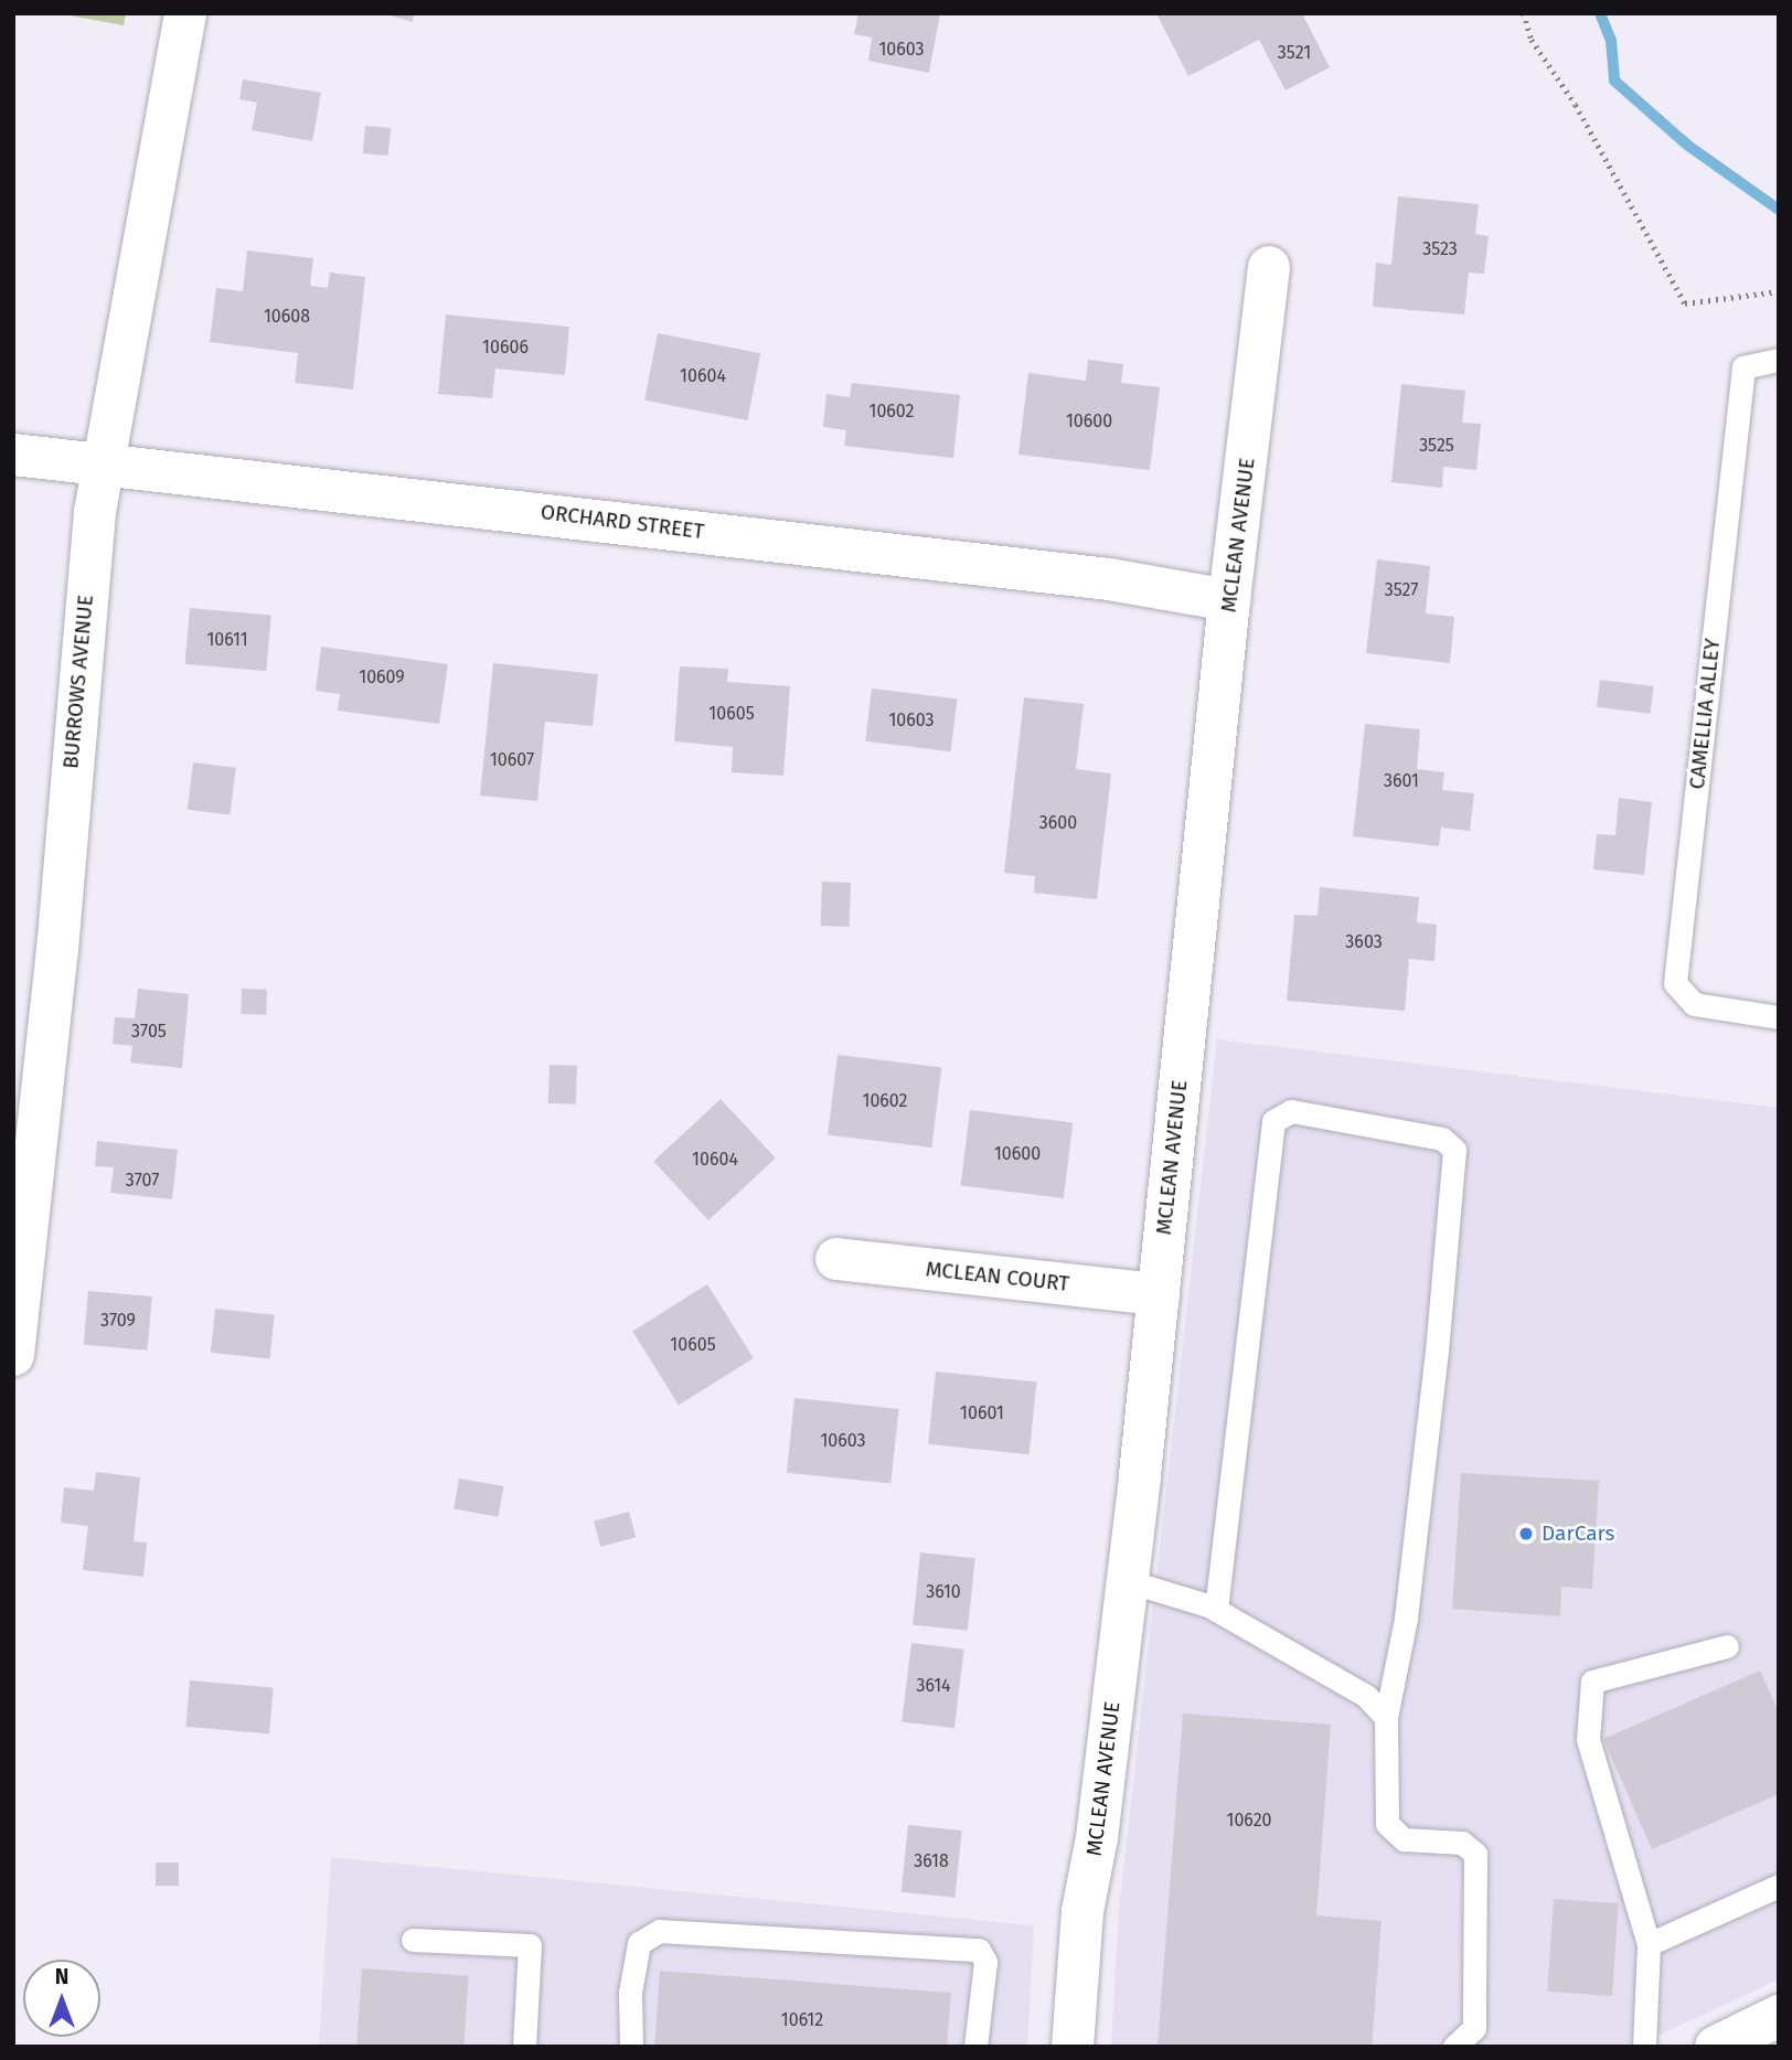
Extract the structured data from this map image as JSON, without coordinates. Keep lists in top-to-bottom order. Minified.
{"streets":{"street":["ORCHARD STREET","MCLEAN AVENUE","BURROWS AVENUE","MCLEAN COURT"],"lane":["CAMELLIA ALLEY"]},"crossings":[["ORCHARD STREET","MCLEAN AVENUE"],["ORCHARD STREET","BURROWS AVENUE"],["MCLEAN AVENUE","MCLEAN COURT"]],"places":["DarCars"],"house_numbers":["10603","3521","3523","10608","10606","10604","10602","10600","3525","3527","10611","10609","10605","10603","10607","3601","3600","3603","3705","10602","10600","10604","3707","3709","10605","10601","10603","3610","3614","10620","3618","10612"],"north":"top"}
